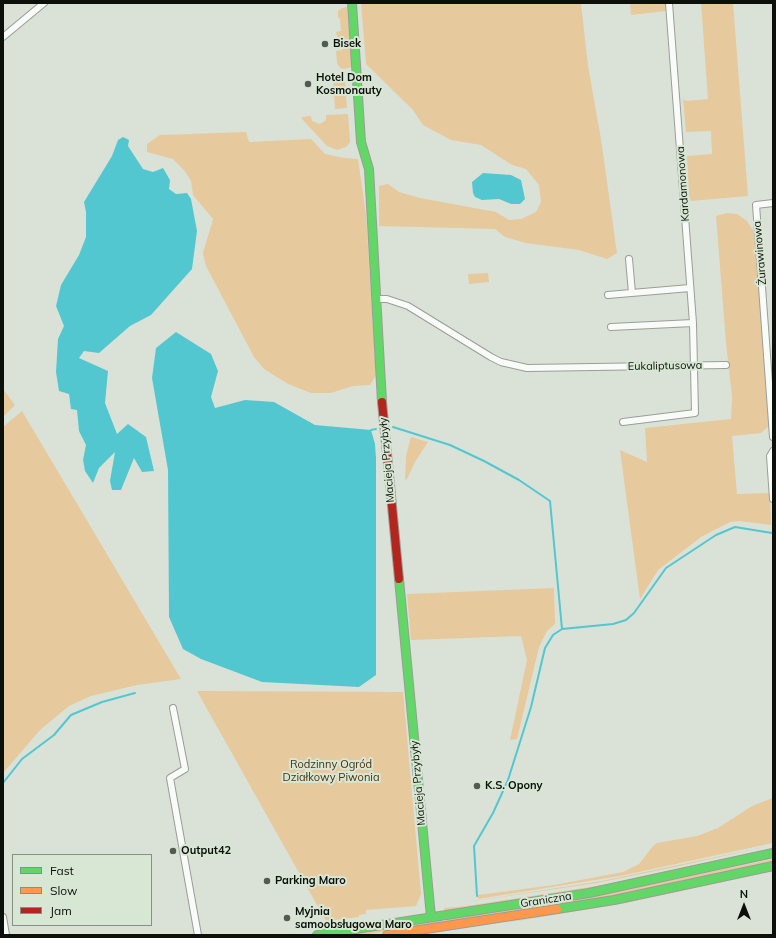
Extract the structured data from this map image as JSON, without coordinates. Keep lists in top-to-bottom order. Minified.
{"streets":{"street":["Kardamonowa","Żurawinowa","Eukaliptusowa","Macieja Przybyły","Graniczna"]},"crossings":[["Kardamonowa","Eukaliptusowa"],["Eukaliptusowa","Macieja Przybyły"],["Macieja Przybyły","Graniczna"]],"parks":["Rodzinny Ogród Działkowy Piwonia"],"places":["Bisek","Hotel Dom Kosmonauty","K.S. Opony","Output42","Parking Maro","Myjnia samoobsługowa Maro"],"legend":["Fast","Slow","Jam"],"north":"top"}
